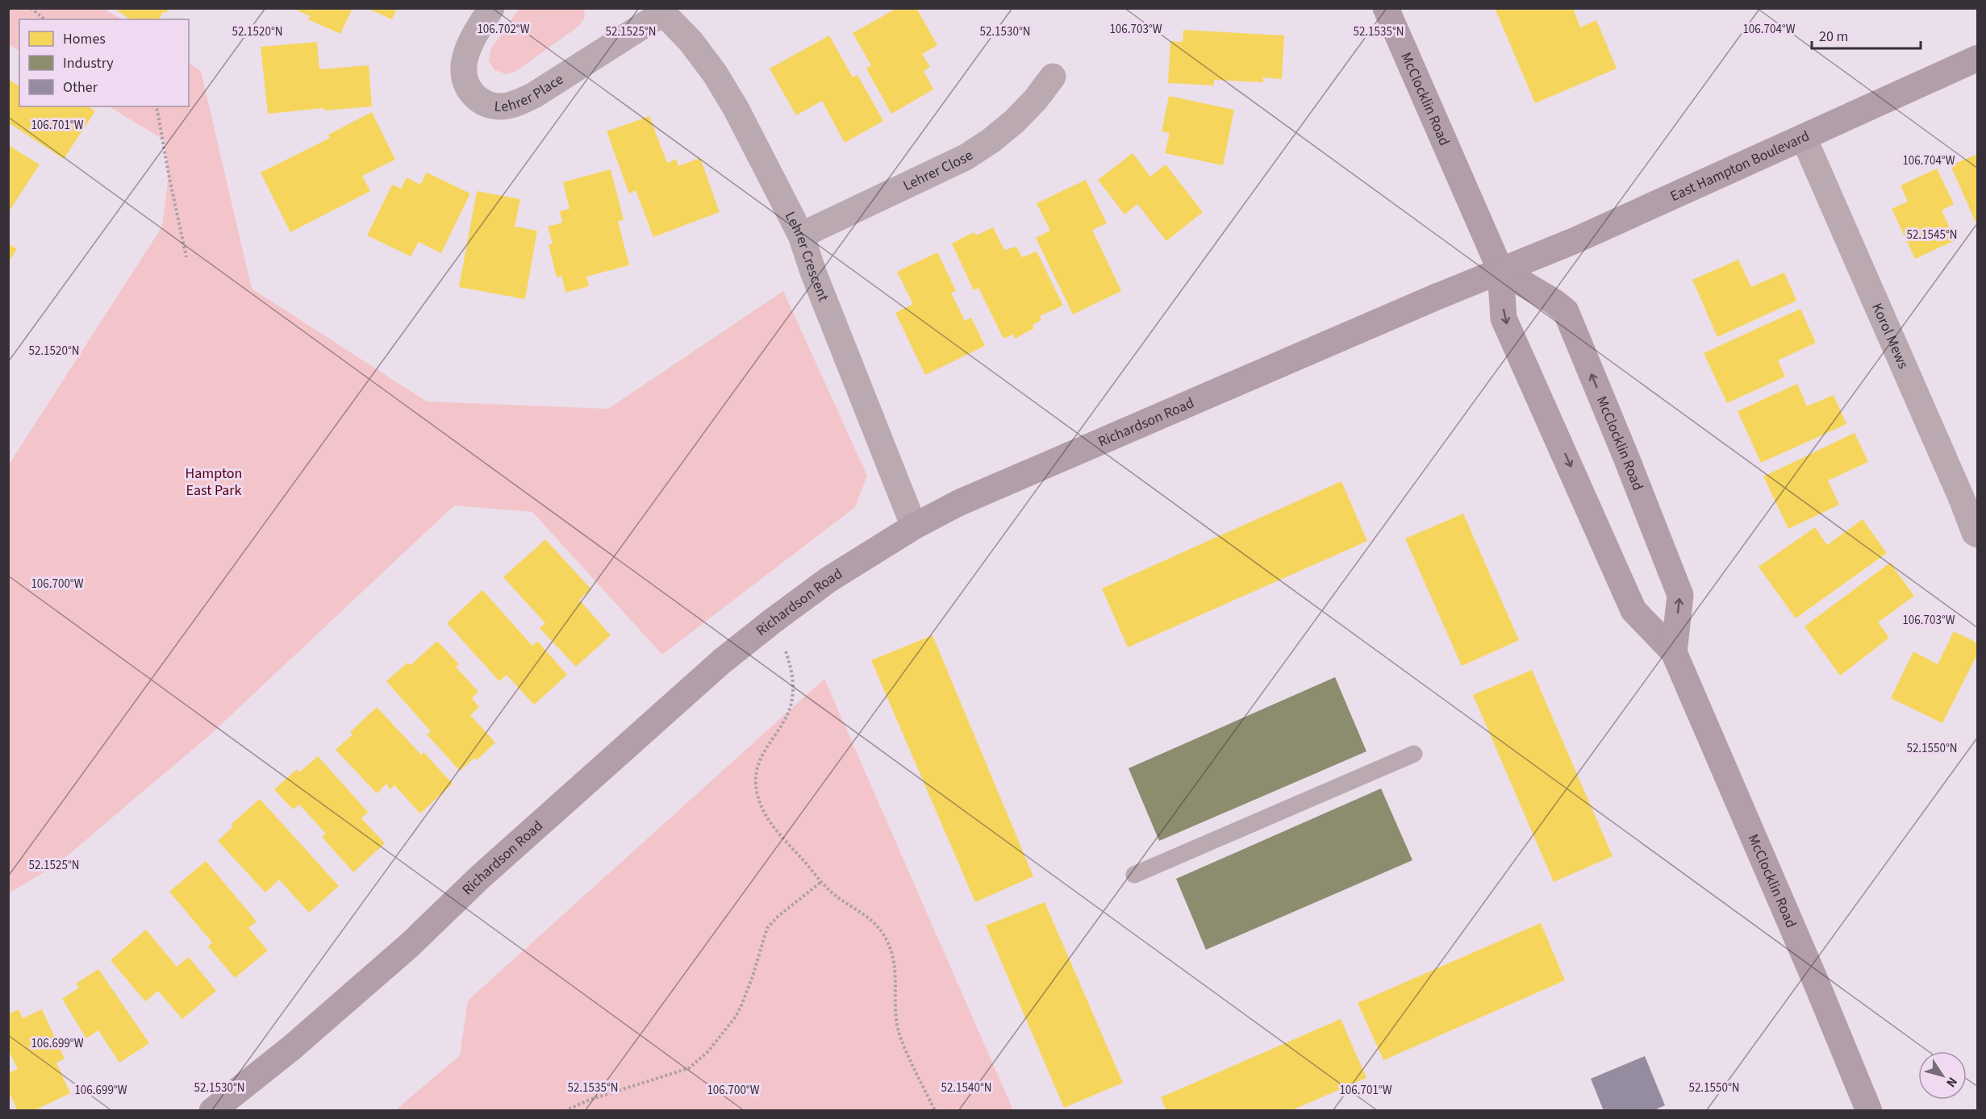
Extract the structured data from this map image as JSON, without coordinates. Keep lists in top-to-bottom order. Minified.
{"streets":{"street":["Lehrer Place","McClocklin Road","East Hampton Boulevard","Lehrer Close","Lehrer Crescent","Korol Mews","Richardson Road"]},"crossings":[["Lehrer Place","Lehrer Crescent"],["McClocklin Road","East Hampton Boulevard"],["McClocklin Road","Richardson Road"],["East Hampton Boulevard","Korol Mews"],["East Hampton Boulevard","Richardson Road"],["Lehrer Close","Lehrer Crescent"],["Lehrer Crescent","Richardson Road"]],"parks":["Hampton East Park"],"legend":["Homes","Industry","Other"],"scale_bar":"20 m","north":"bottom right","coordinates":["106.702°W","106.703°W","106.704°W","52.1520°N","52.1530°N","52.1525°N","52.1535°N","106.701°W","52.1545°N","106.700°W","52.1550°N","106.699°W","52.1540°N"]}
